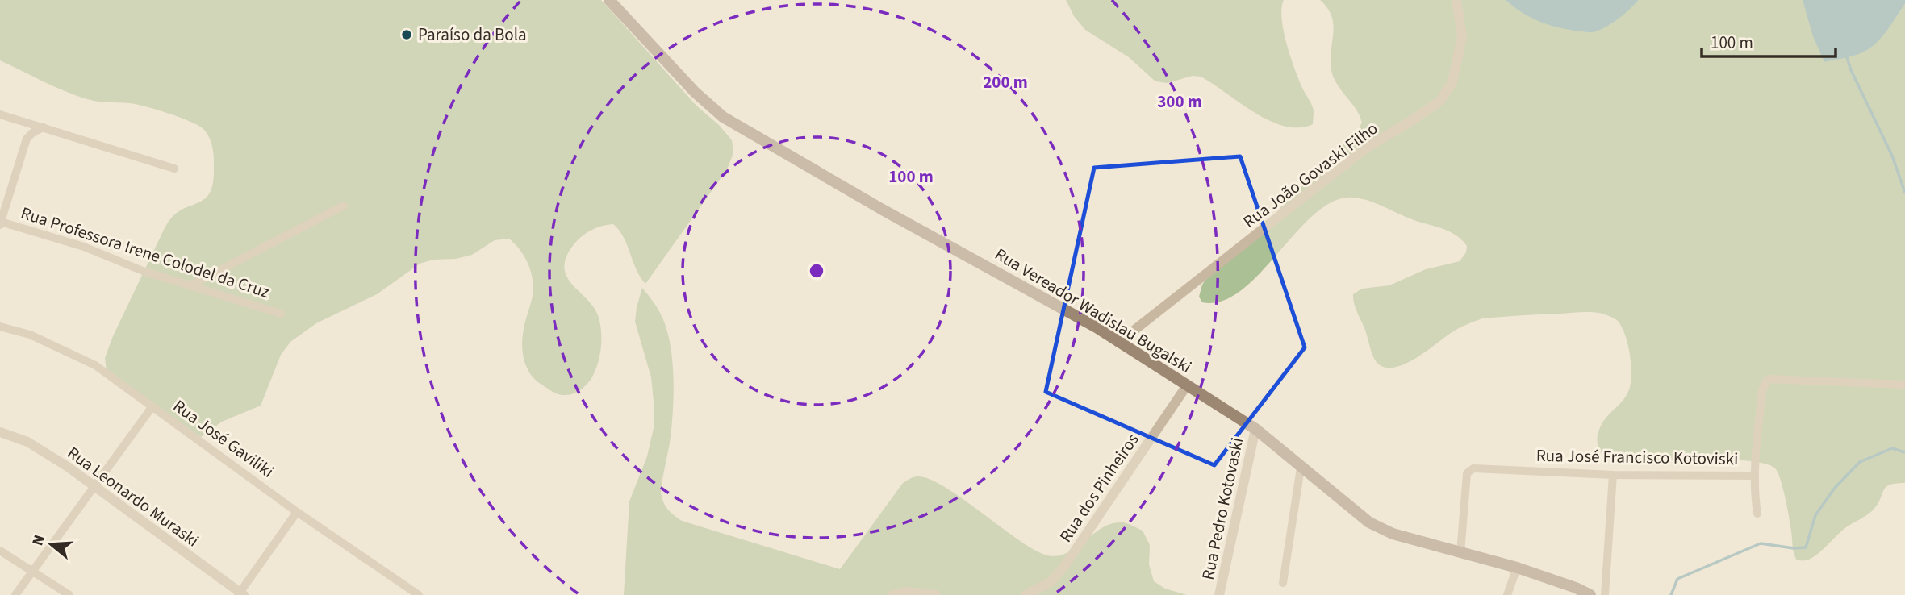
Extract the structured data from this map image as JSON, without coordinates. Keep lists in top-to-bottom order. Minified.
{"streets":{"main road":["Rua Vereador Wadislau Bugalski"],"street":["Rua João Govaski Filho","Rua Professora Irene Colodel da Cruz","Rua José Gaviliki","Rua José Francisco Kotoviski","Rua dos Pinheiros","Rua Leonardo Muraski","Rua Pedro Kotovaski"]},"crossings":[["Rua João Govaski Filho","Rua Vereador Wadislau Bugalski"],["Rua Vereador Wadislau Bugalski","Rua José Francisco Kotoviski"],["Rua Vereador Wadislau Bugalski","Rua dos Pinheiros"],["Rua Vereador Wadislau Bugalski","Rua Pedro Kotovaski"]],"places":["Paraíso da Bola"],"scale_bar":"100 m","north":"left","rings":["200 m","300 m","100 m"]}
